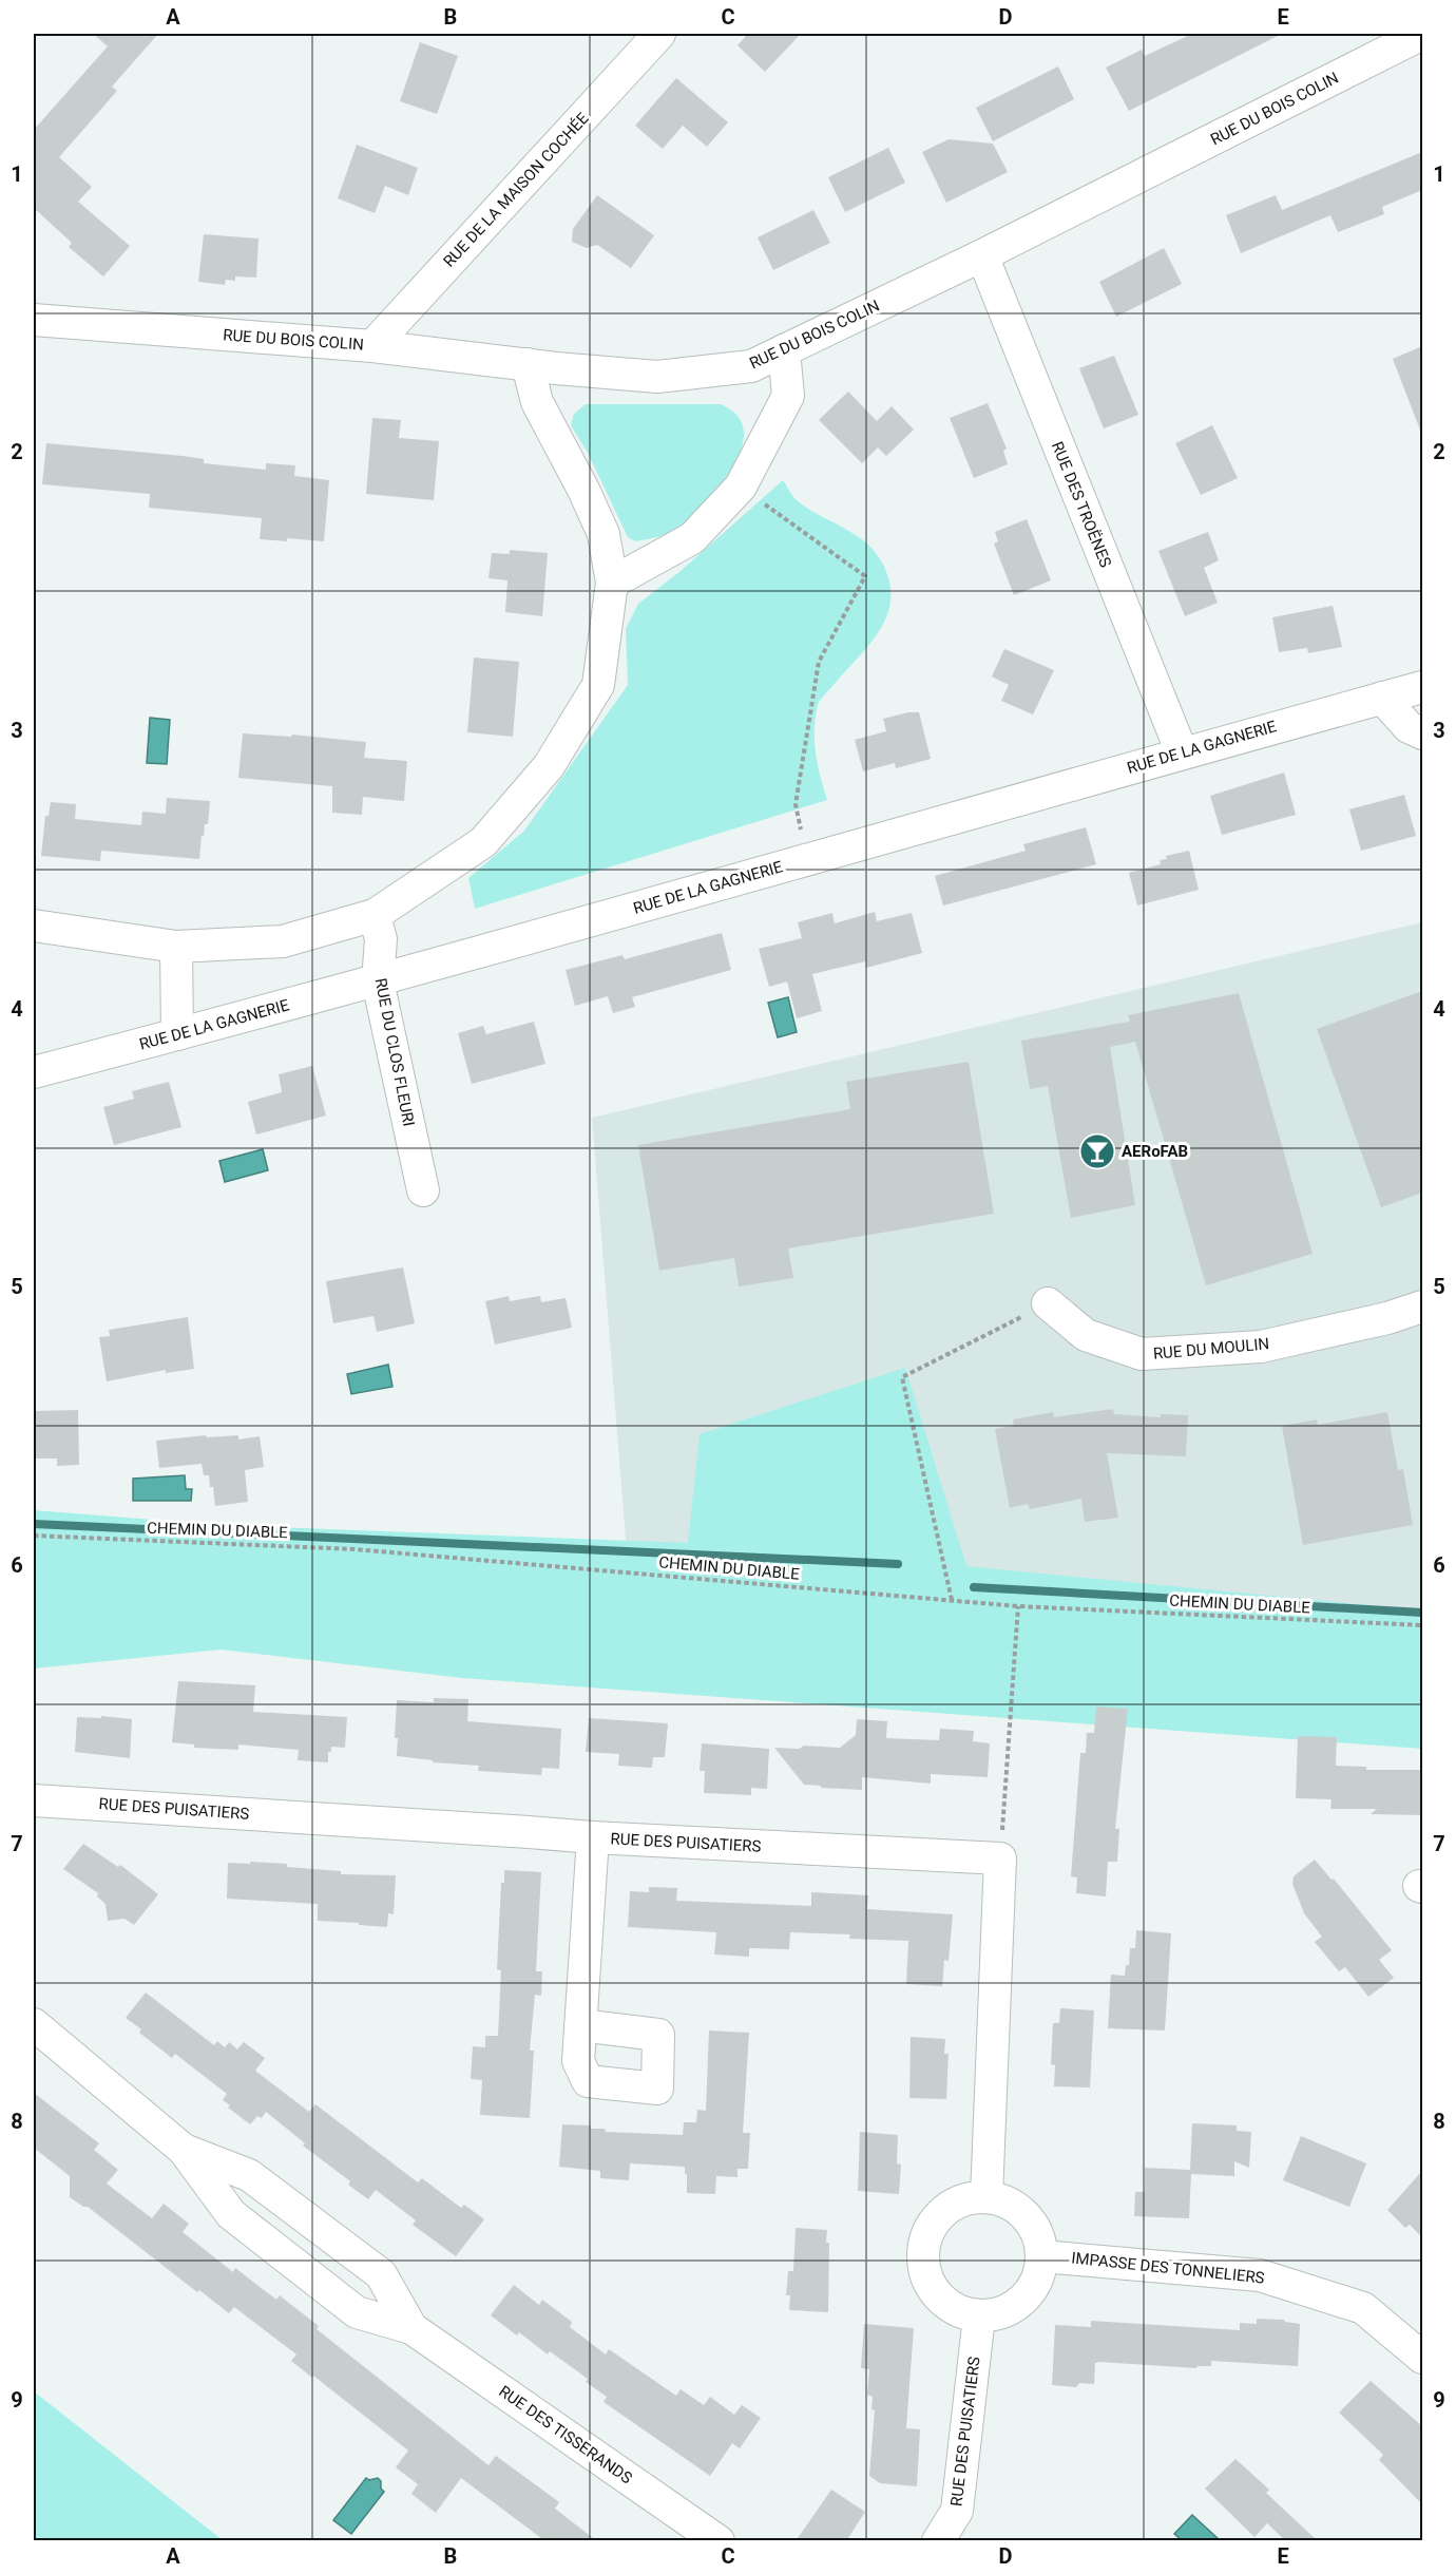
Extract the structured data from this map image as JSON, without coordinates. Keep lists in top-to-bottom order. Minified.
{"streets":{"street":["RUE DU BOIS COLIN","RUE DE LA MAISON COCHÉE","RUE DES TROËNES","RUE DE LA GAGNERIE","RUE DU CLOS FLEURI","RUE DU MOULIN","RUE DES PUISATIERS","IMPASSE DES TONNELIERS","RUE DES TISSERANDS"],"path":["CHEMIN DU DIABLE"]},"crossings":[["RUE DU BOIS COLIN","RUE DE LA MAISON COCHÉE"],["RUE DU BOIS COLIN","RUE DES TROËNES"],["RUE DES TROËNES","RUE DE LA GAGNERIE"],["RUE DE LA GAGNERIE","RUE DU CLOS FLEURI"],["RUE DES PUISATIERS","IMPASSE DES TONNELIERS"]],"places":{"bar":["AERoFAB"]},"grid":{"columns":["A","B","C","D","E"],"rows":["1","2","3","4","5","6","7","8","9"]}}
